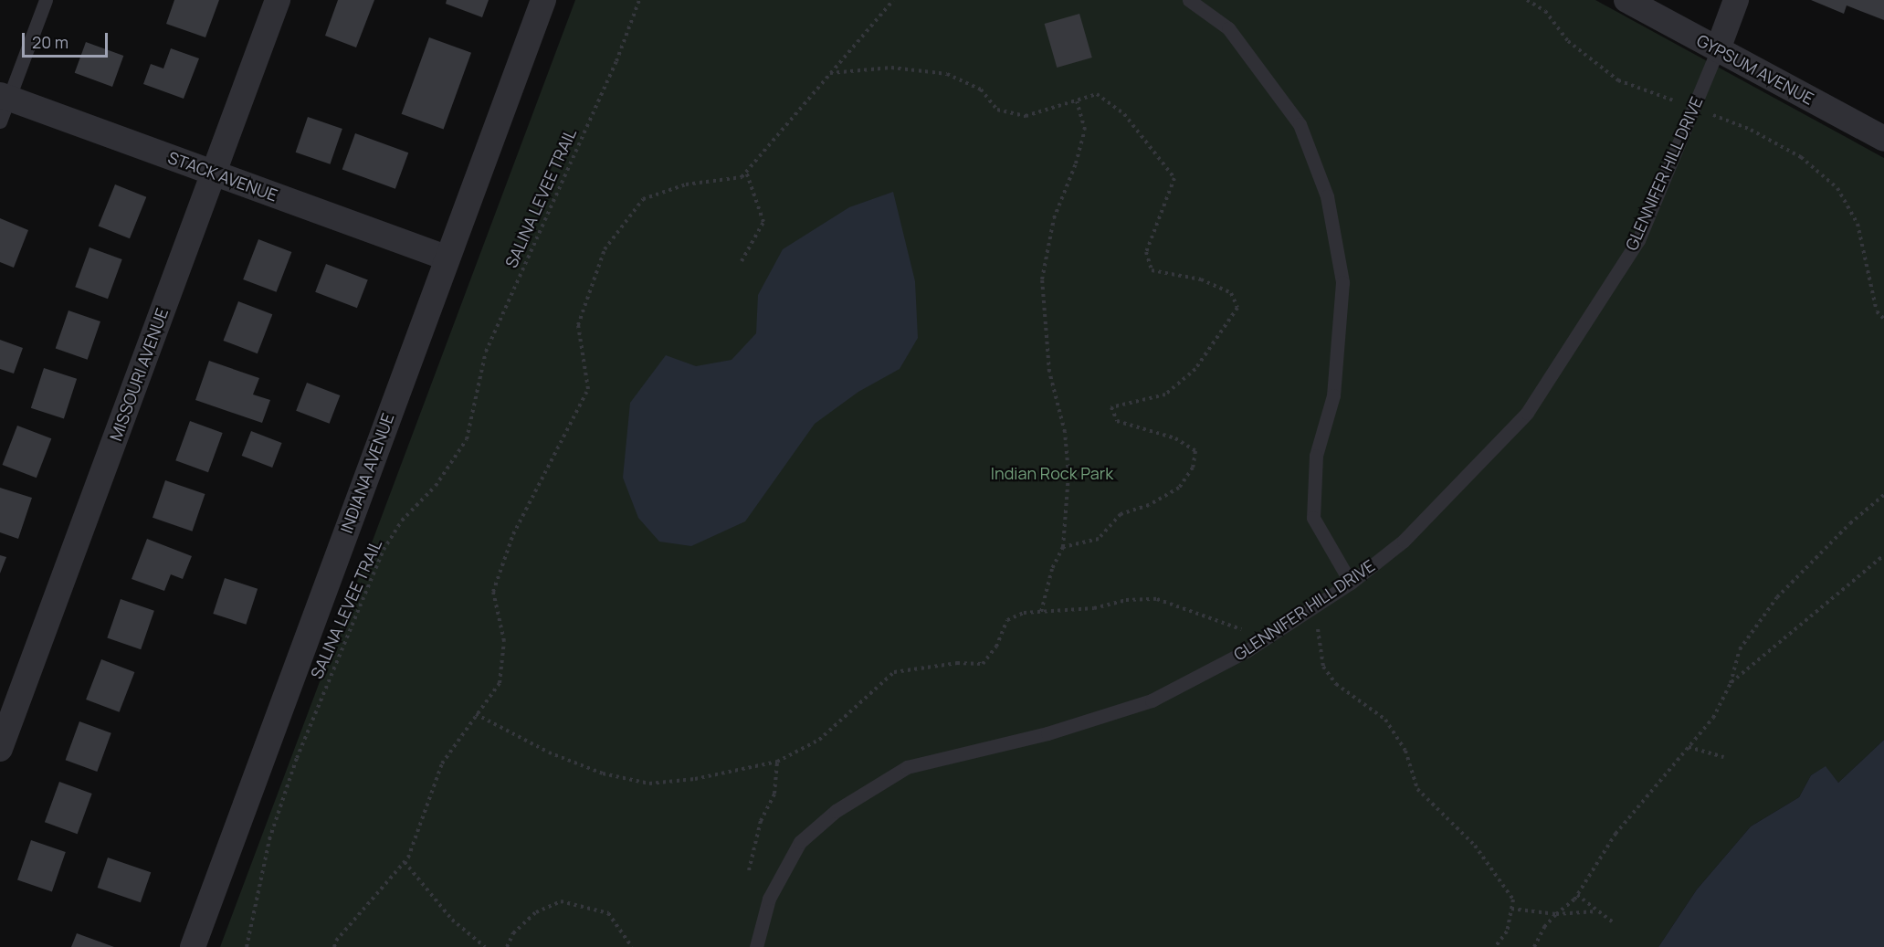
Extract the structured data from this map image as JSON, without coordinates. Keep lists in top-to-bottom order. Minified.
{"streets":{"street":["GYPSUM AVENUE","STACK AVENUE","MISSOURI AVENUE","INDIANA AVENUE"],"lane":["GLENNIFER HILL DRIVE"],"path":["SALINA LEVEE TRAIL"]},"crossings":[["GYPSUM AVENUE","GLENNIFER HILL DRIVE"],["STACK AVENUE","MISSOURI AVENUE"],["STACK AVENUE","INDIANA AVENUE"]],"parks":["Indian Rock Park"],"scale_bar":"20 m"}
